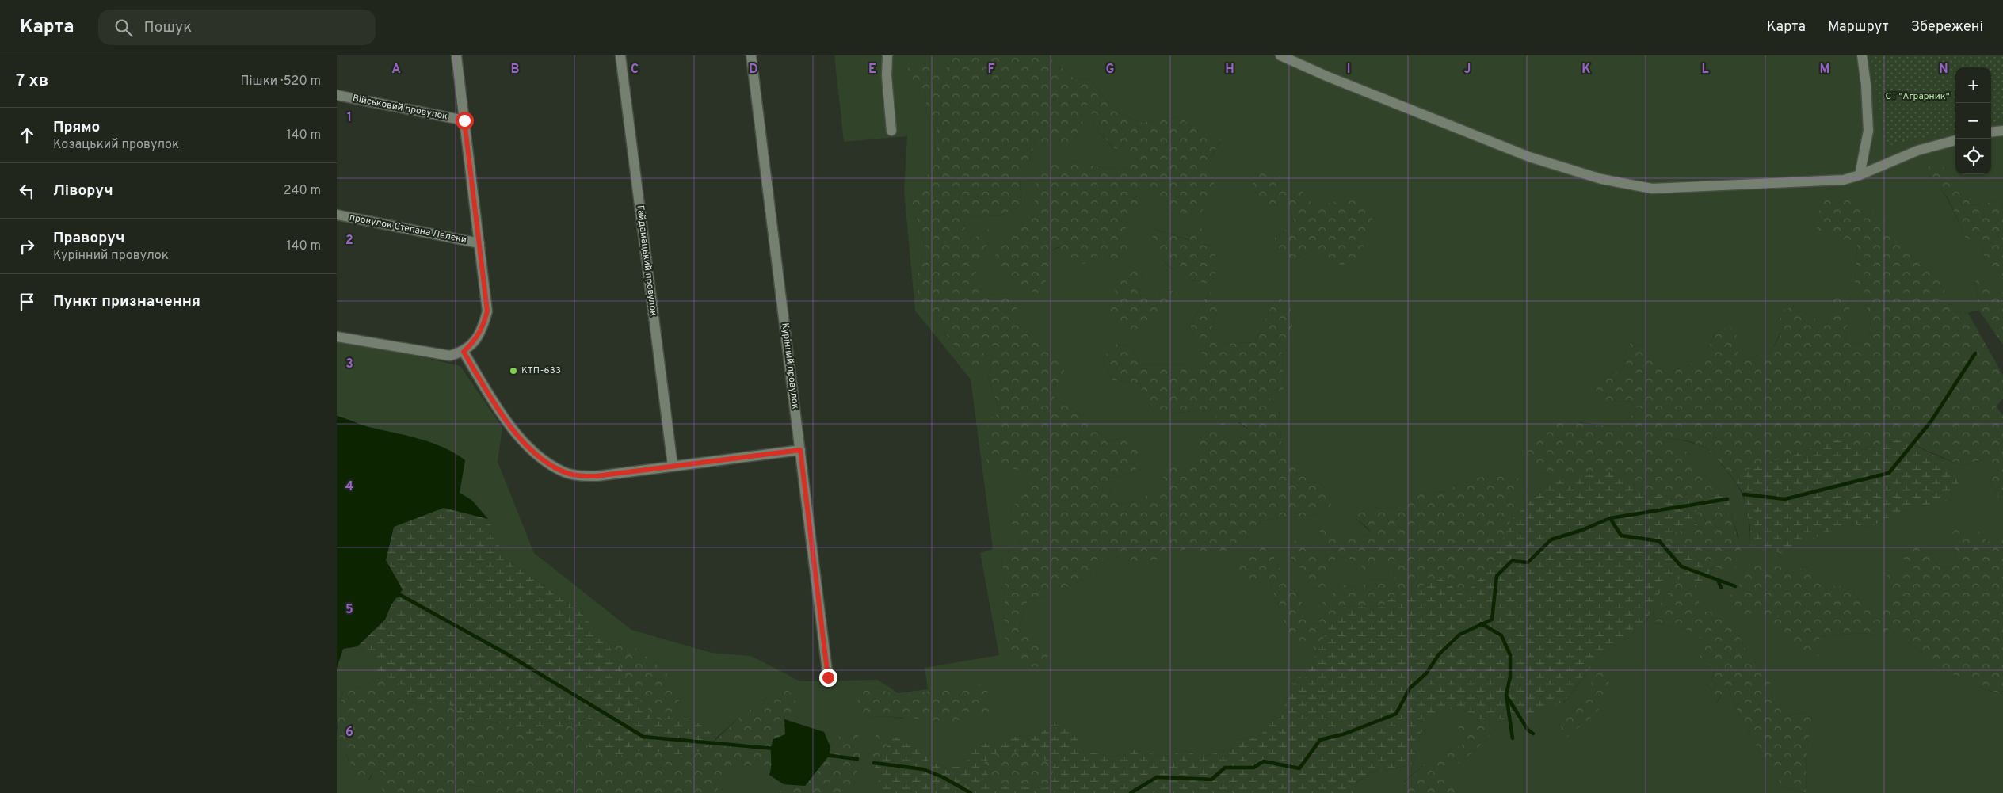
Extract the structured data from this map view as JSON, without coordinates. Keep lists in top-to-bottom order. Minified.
{"streets":{"street":["Військовий провулок","провулок Степана Лелеки","Гайдамацький провулок","Курінний провулок"]},"parks":["СТ \"Аграрник\""],"places":["КТП-633"],"page":{"header":"Карта","search":"Пошук","nav":["Карта","Маршрут","Збережені"],"heading":["7 хв","Пішки · 520 m"],"map_buttons":["+","−"],"list":[["Прямо","Козацький провулок","140 m"],["Ліворуч","240 m"],["Праворуч","Курінний провулок","140 m"],"Пункт призначення"]},"grid":{"columns":["A","B","C","D","E","F","G","H","I","J","K","L","M","N"],"rows":["1","2","3","4","5","6"]}}
